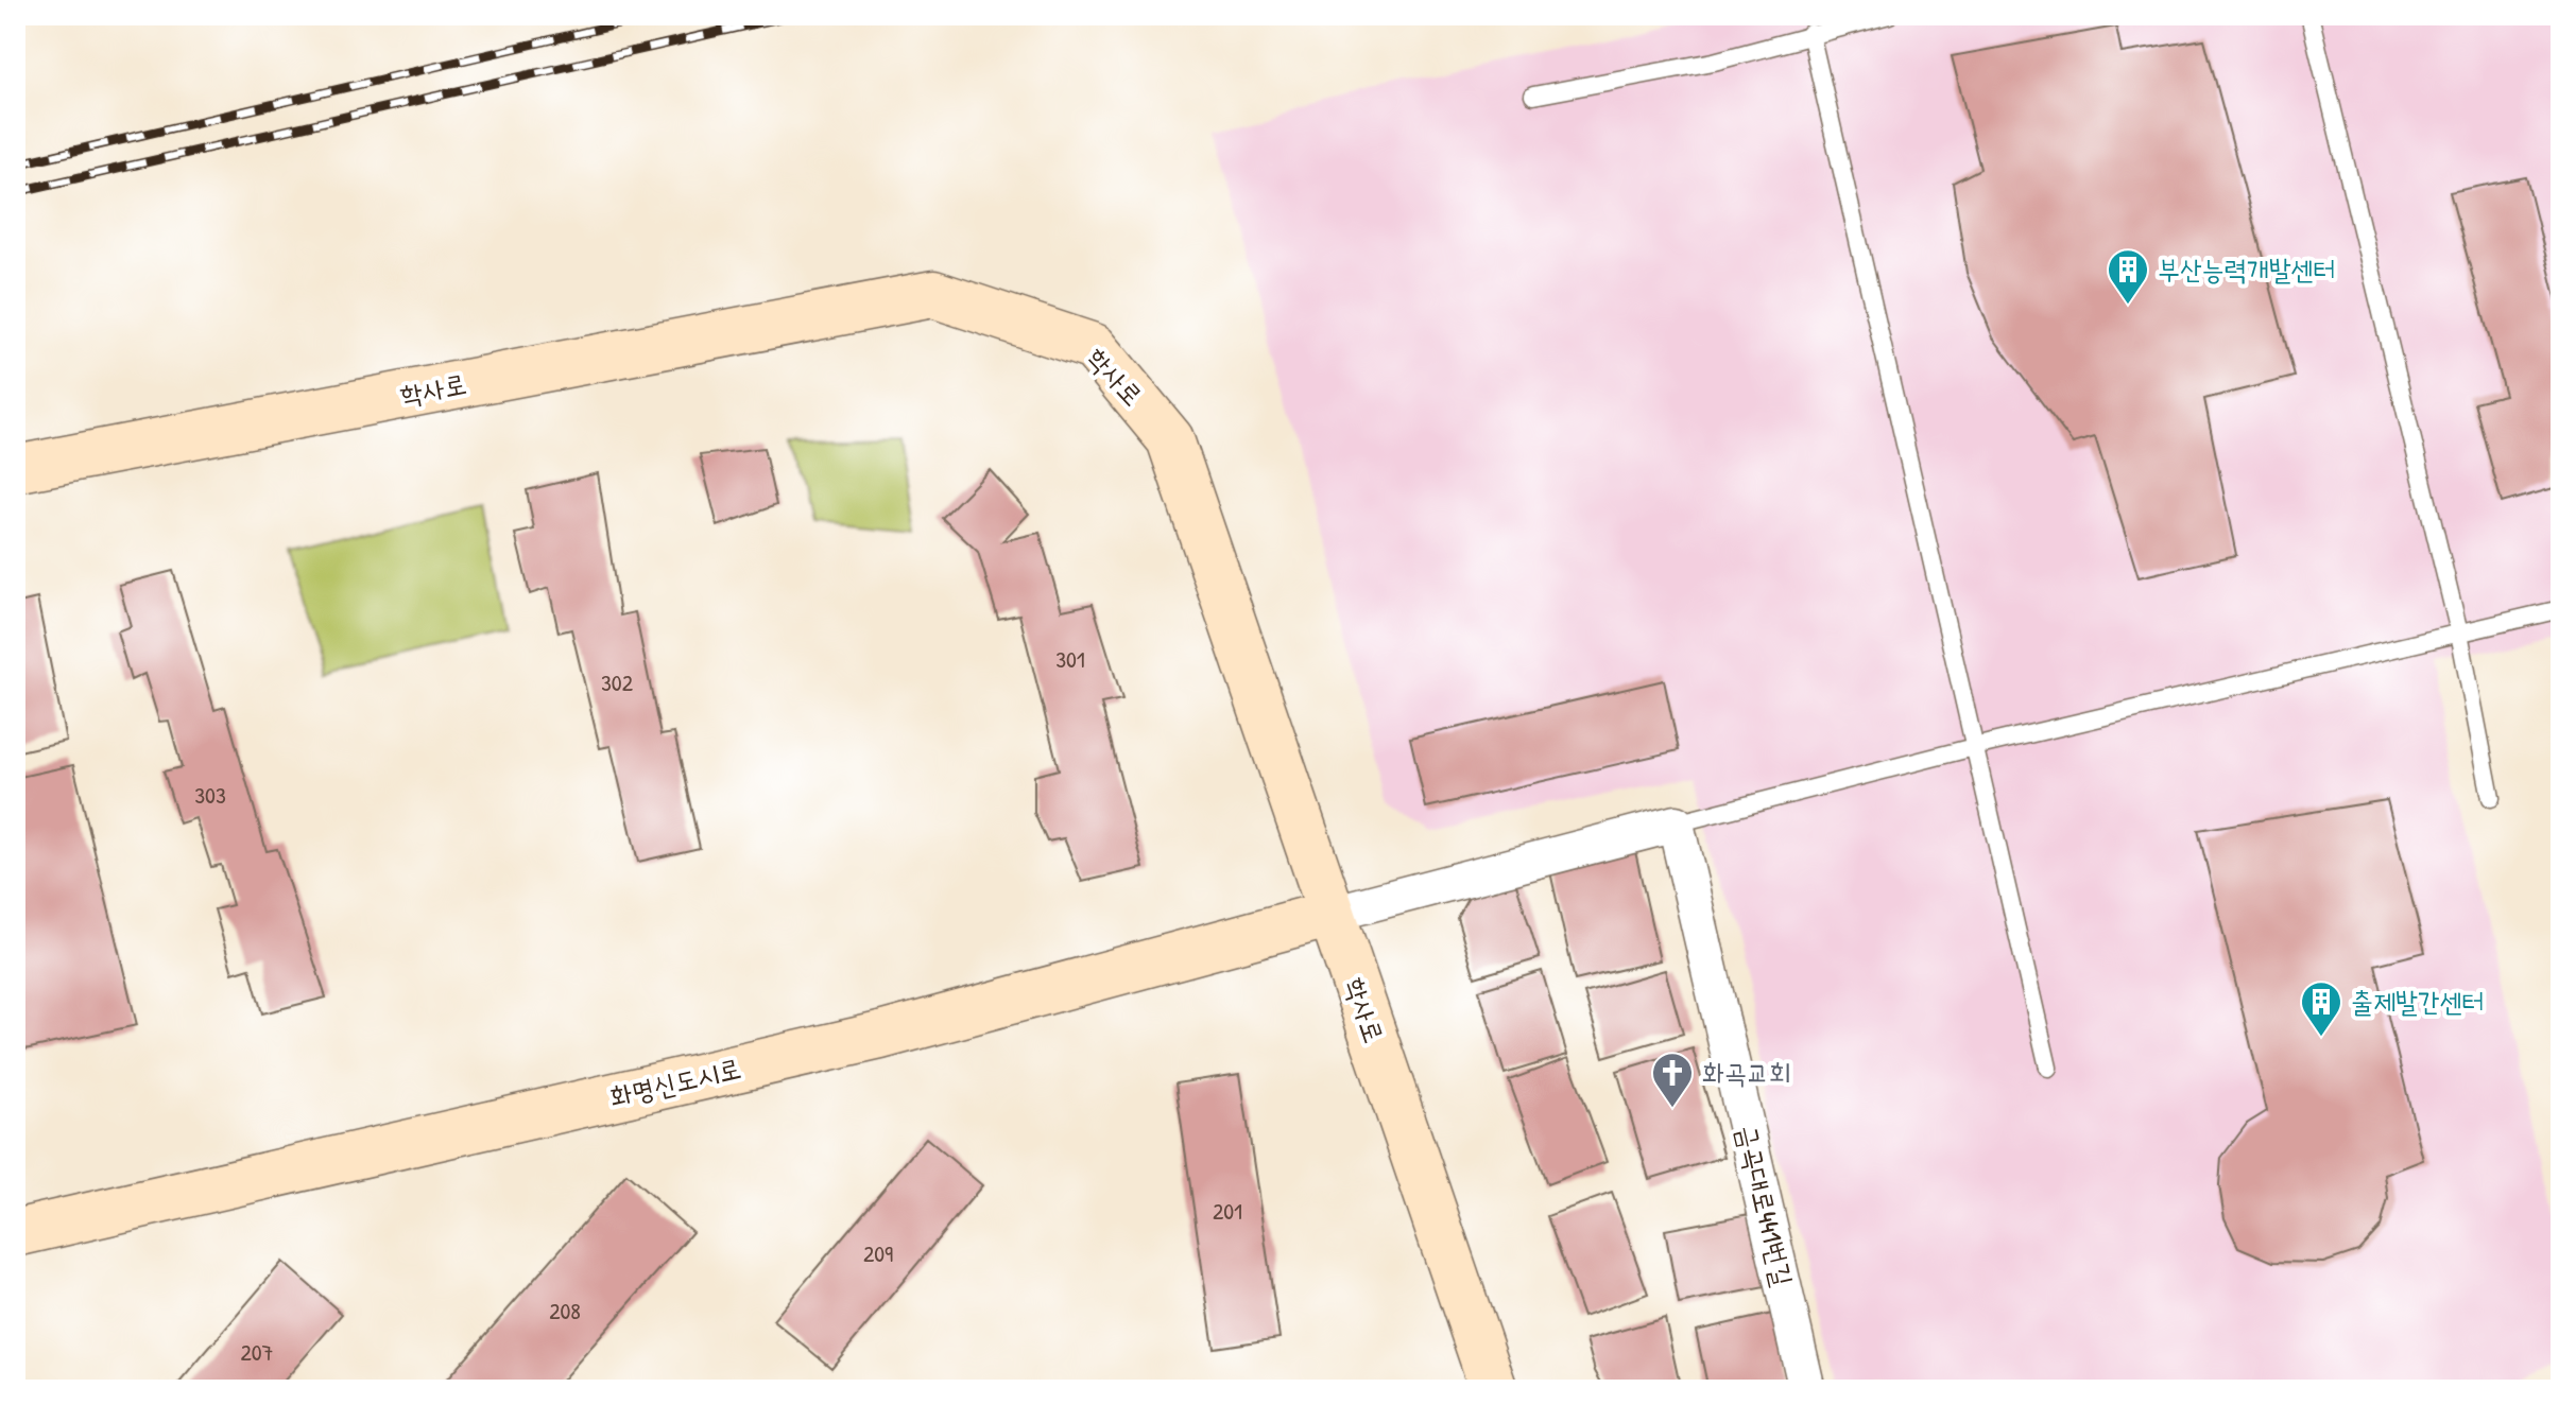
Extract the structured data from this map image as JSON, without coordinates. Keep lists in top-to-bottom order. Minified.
{"streets":{"main road":["학사로","화명신도시로"],"street":["금곡대로441번길"]},"crossings":[["학사로","화명신도시로"]],"places":{"building":["부산능력개발센터","출제발간센터"],"church":["화곡교회"]},"house_numbers":["301","302","303","201","209","208","207"]}
